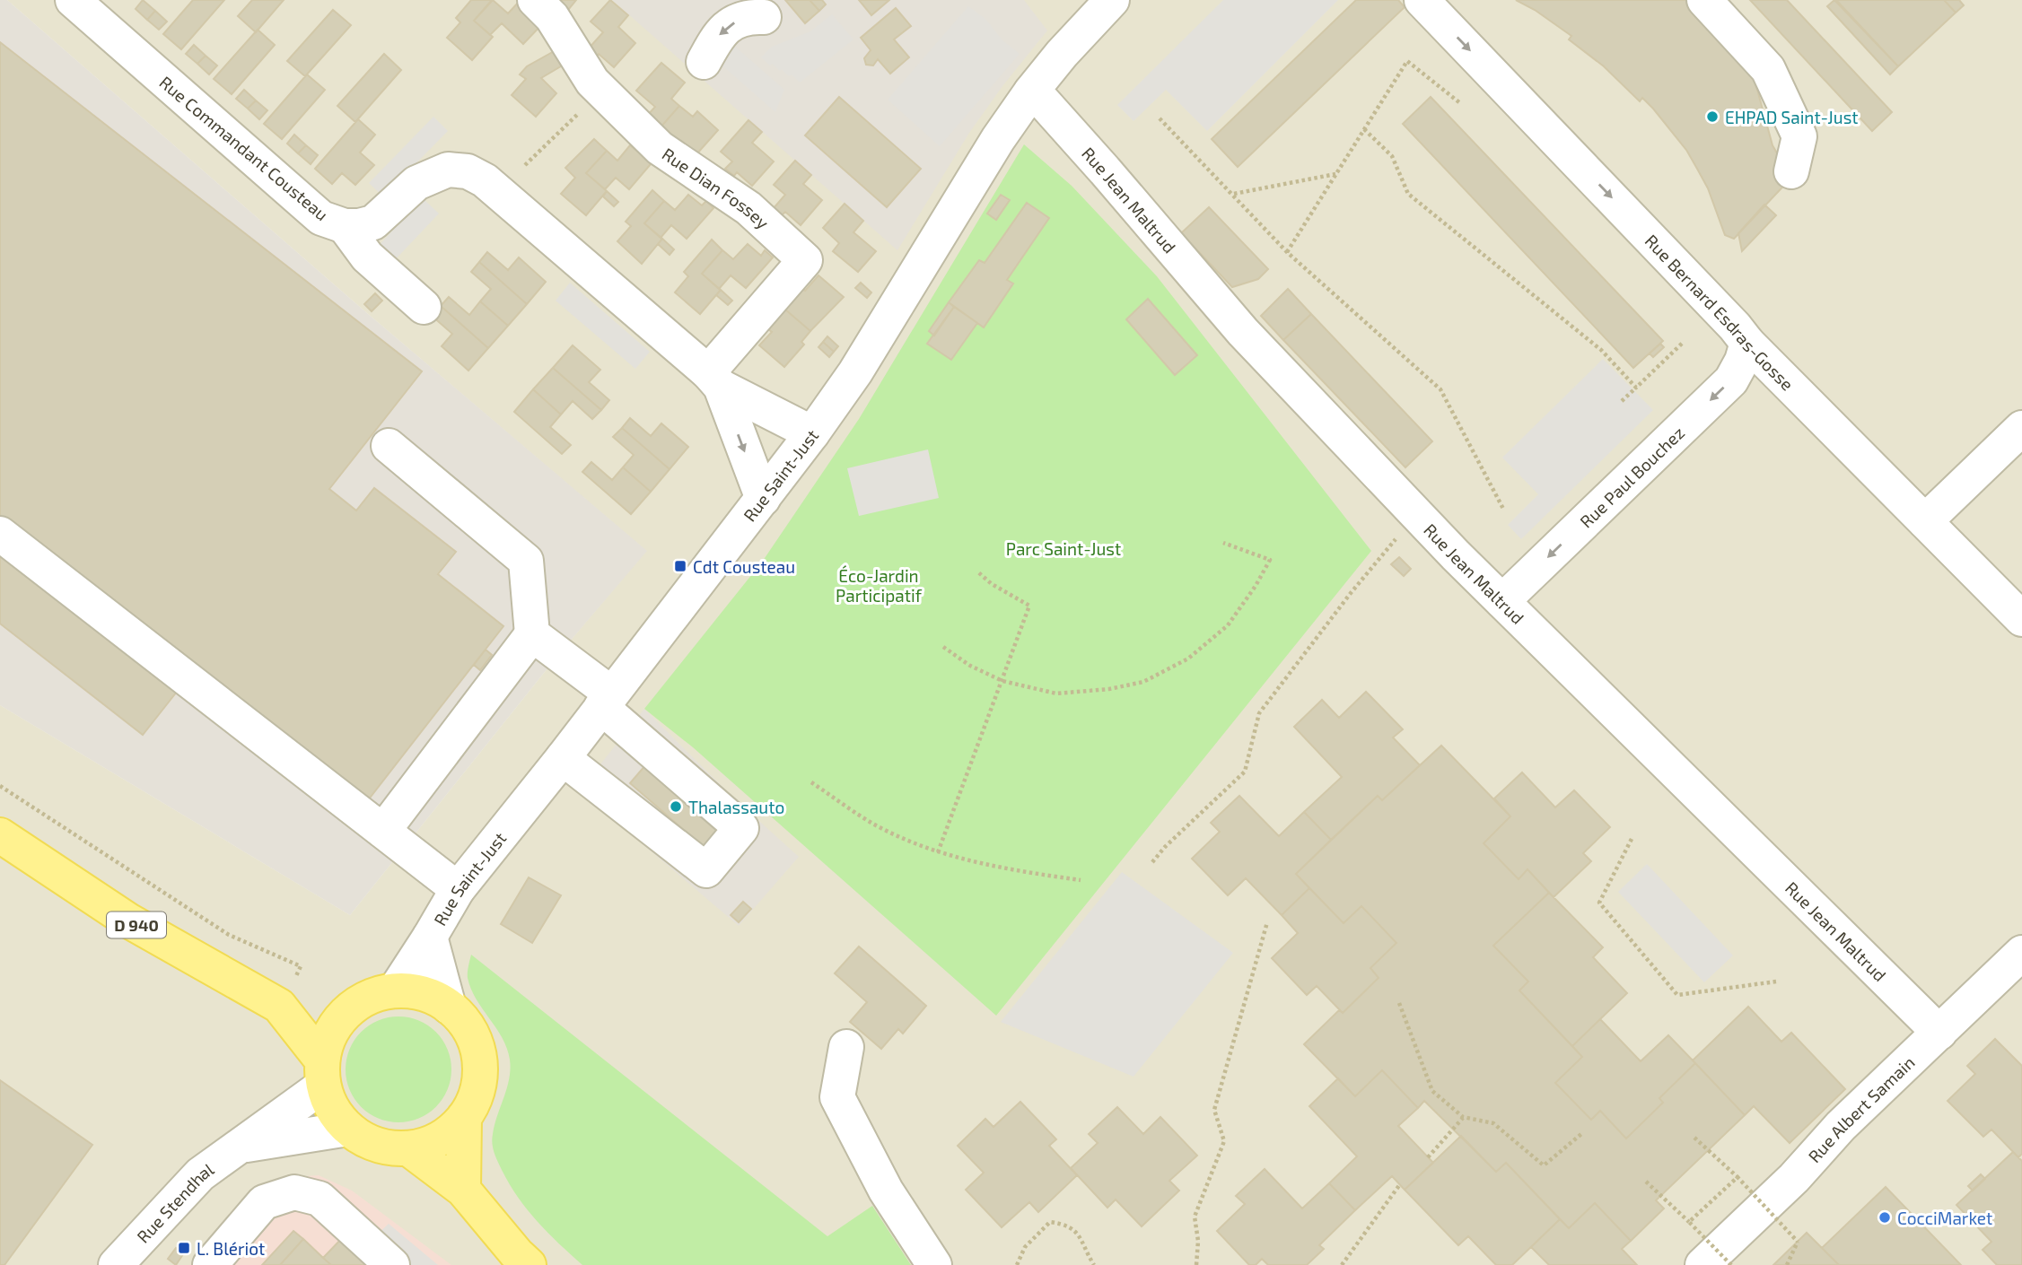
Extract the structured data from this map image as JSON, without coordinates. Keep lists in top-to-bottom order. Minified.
{"streets":{"main road":["D 940"],"street":["Rue Commandant Cousteau","Rue Dian Fossey","Rue Jean Maltrud","Rue Bernard Esdras-Gosse","Rue Saint-Just","Rue Paul Bouchez","Rue Albert Samain","Rue Stendhal"]},"crossings":[["Rue Commandant Cousteau","Rue Dian Fossey"],["Rue Commandant Cousteau","Rue Saint-Just"],["Rue Jean Maltrud","Rue Saint-Just"],["Rue Jean Maltrud","Rue Paul Bouchez"],["Rue Jean Maltrud","Rue Albert Samain"],["Rue Bernard Esdras-Gosse","Rue Paul Bouchez"],["Rue Saint-Just","D 940"],["Rue Saint-Just","Rue Stendhal"],["D 940","Rue Stendhal"]],"parks":["Parc Saint-Just","Éco-Jardin Participatif"],"places":{"other":["EHPAD Saint-Just","Thalassauto","CocciMarket"],"transit":["Cdt Cousteau","L. Blériot"]}}
